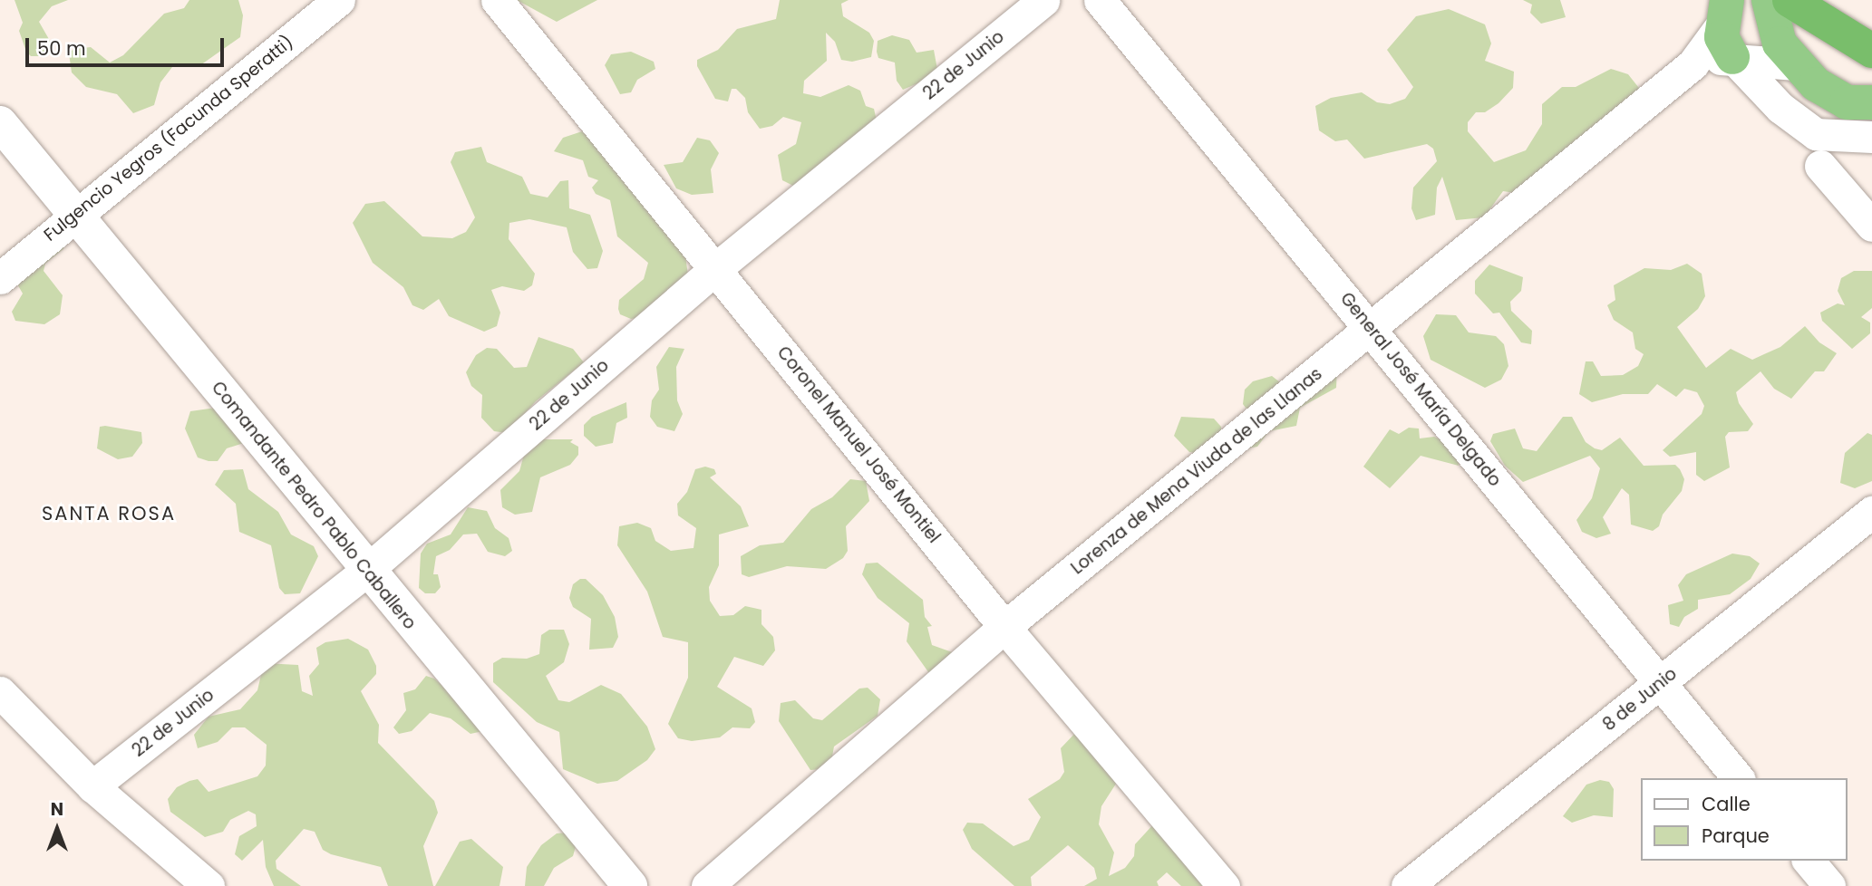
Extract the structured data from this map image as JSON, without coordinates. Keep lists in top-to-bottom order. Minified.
{"streets":{"street":["22 de Junio","Fulgencio Yegros (Facunda Speratti)","General José María Delgado","Coronel Manuel José Montiel","Lorenza de Mena Viuda de las Llanas","Comandante Pedro Pablo Caballero","8 de Junio"]},"crossings":[["22 de Junio","Coronel Manuel José Montiel"],["22 de Junio","Comandante Pedro Pablo Caballero"],["Fulgencio Yegros (Facunda Speratti)","Comandante Pedro Pablo Caballero"],["General José María Delgado","Lorenza de Mena Viuda de las Llanas"],["General José María Delgado","8 de Junio"],["Coronel Manuel José Montiel","Lorenza de Mena Viuda de las Llanas"]],"districts":["SANTA ROSA"],"legend":["Calle","Parque"],"scale_bar":"50 m","north":"top"}
